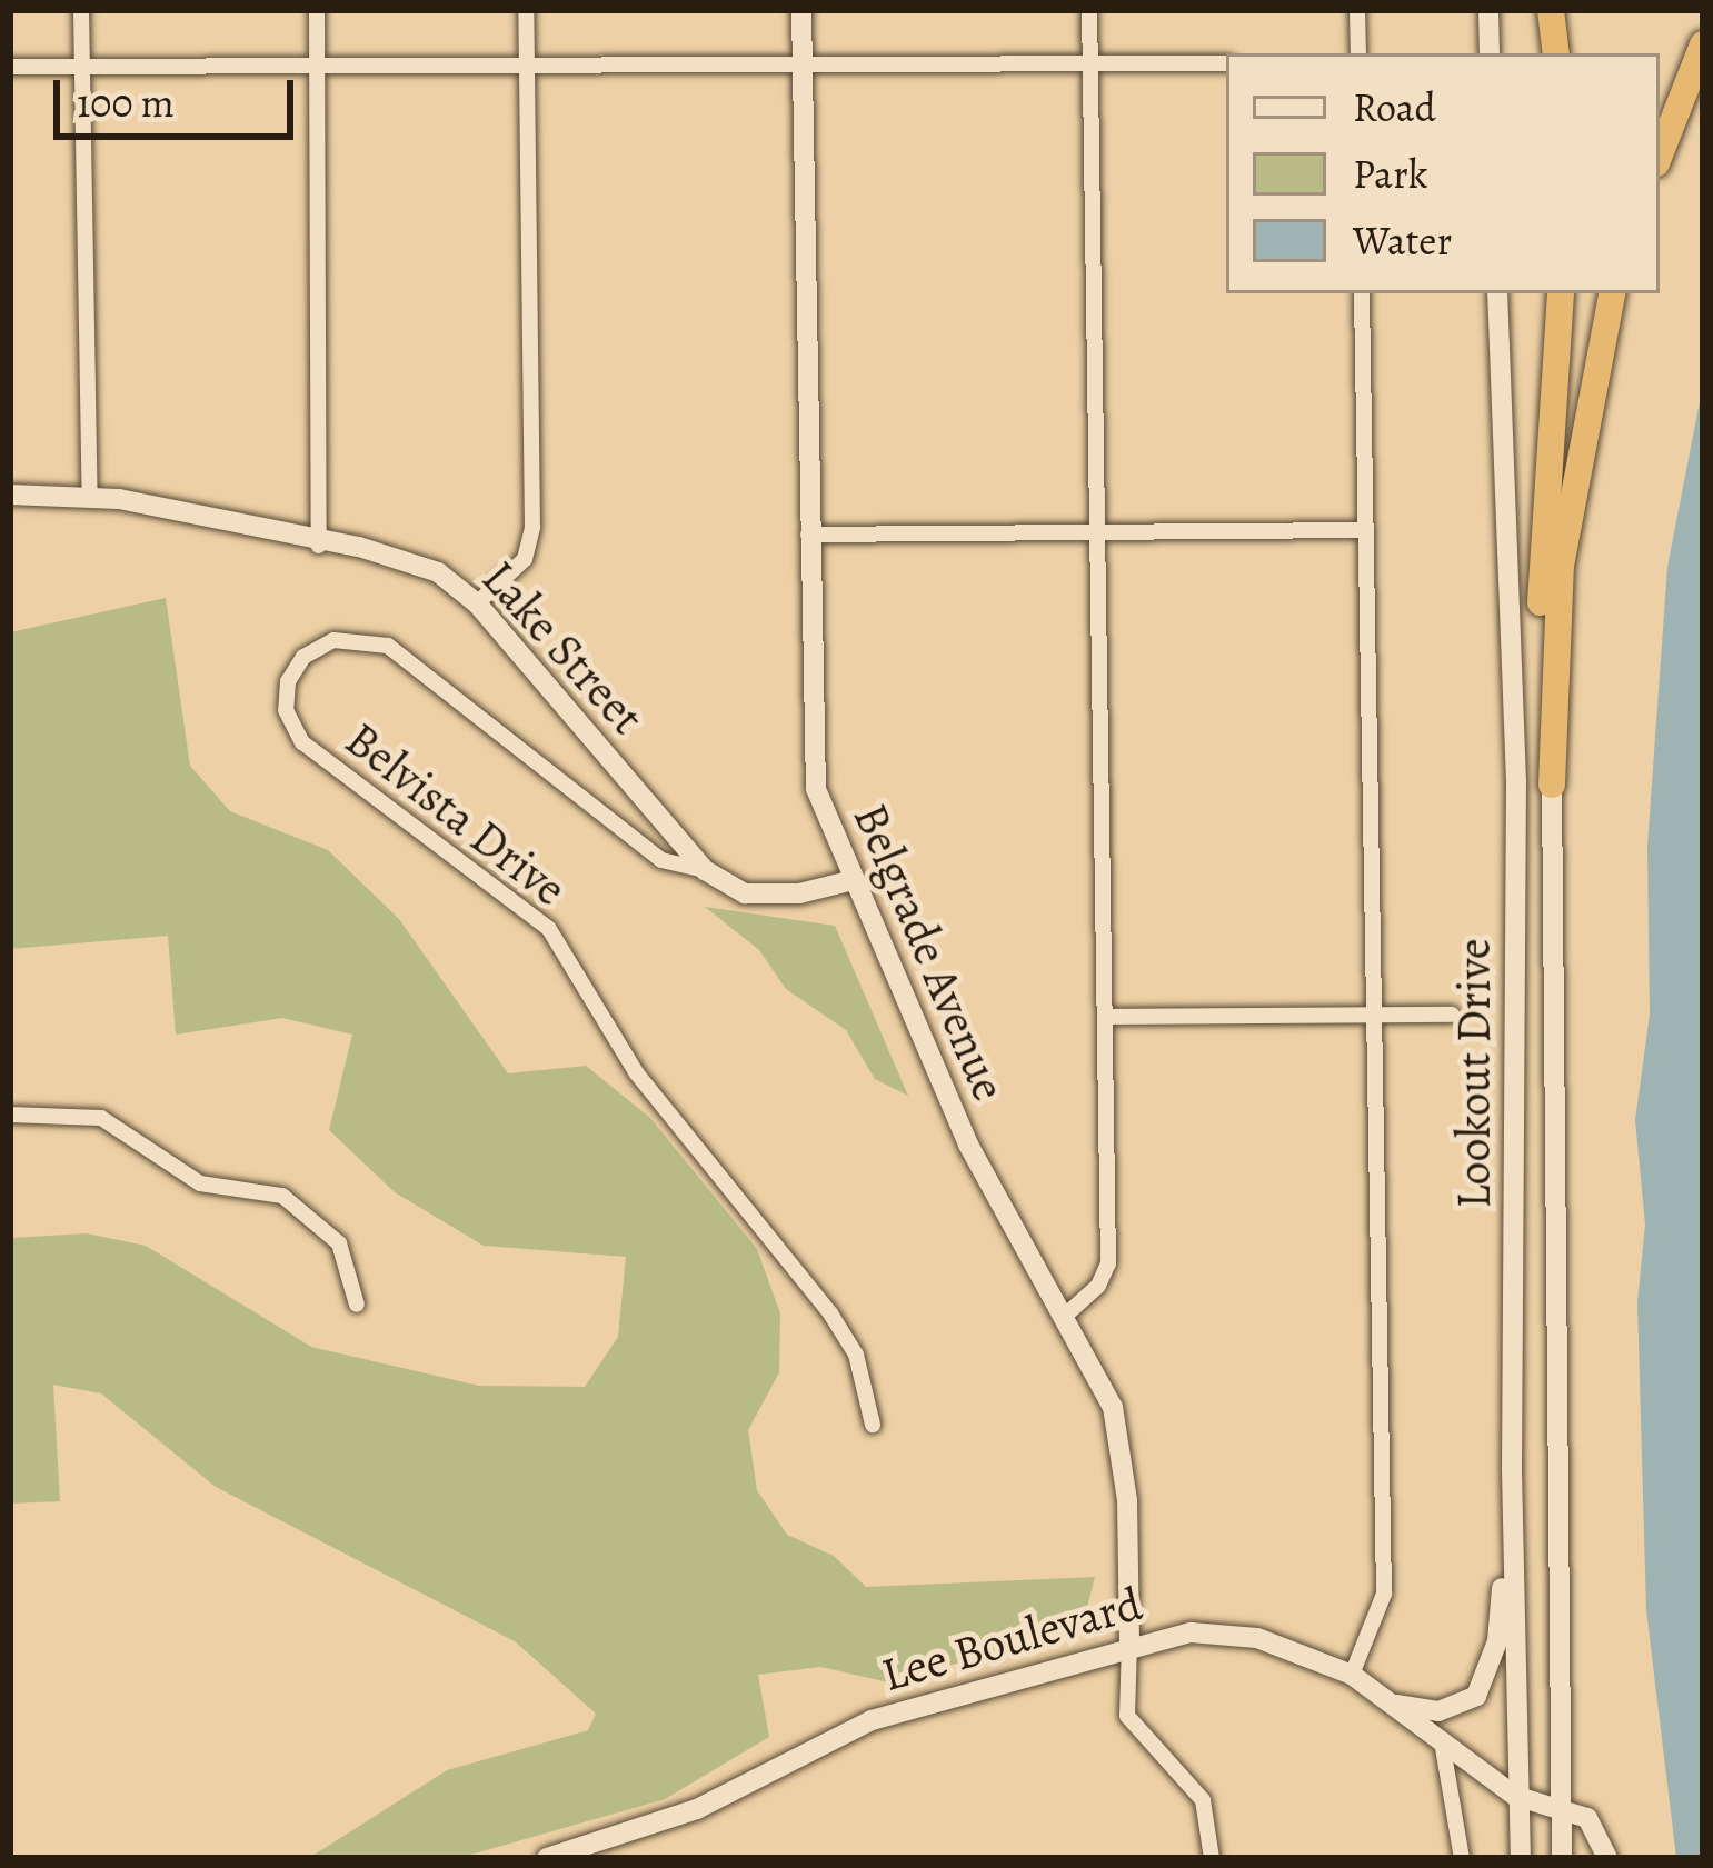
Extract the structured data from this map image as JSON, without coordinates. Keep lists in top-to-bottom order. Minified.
{"streets":{"main road":["Lake Street","Belgrade Avenue","Lookout Drive","Lee Boulevard"],"street":["Belvista Drive"]},"crossings":[["Lake Street","Belvista Drive"],["Lake Street","Belgrade Avenue"],["Belgrade Avenue","Lee Boulevard"],["Lookout Drive","Lee Boulevard"]],"legend":["Road","Park","Water"],"scale_bar":"100 m"}
